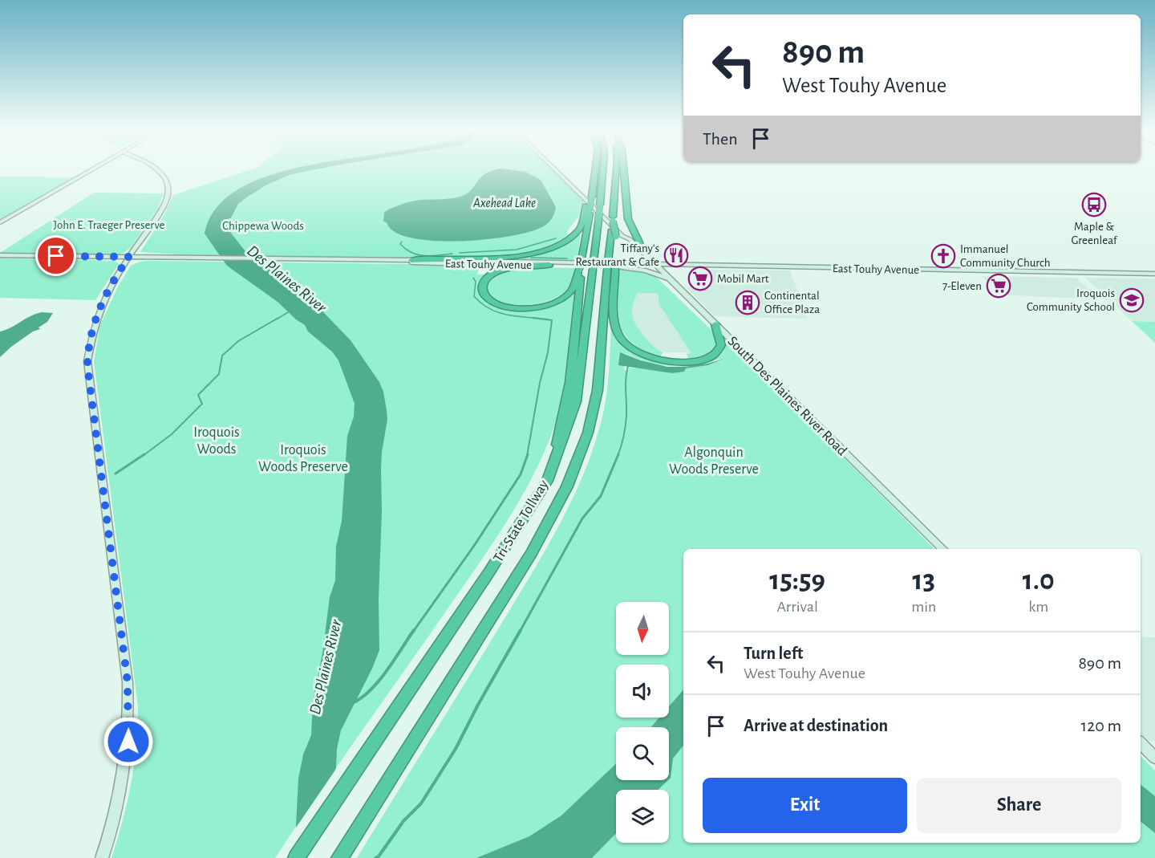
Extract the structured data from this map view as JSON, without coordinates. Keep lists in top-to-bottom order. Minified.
{"streets":{"highway":["Tri-State Tollway"],"main road":["East Touhy Avenue","South Des Plaines River Road"]},"crossings":[["East Touhy Avenue","South Des Plaines River Road"],["East Touhy Avenue","Tri-State Tollway"]],"water":["Axehead Lake","Des Plaines River"],"parks":["John E. Traeger Preserve","Chippewa Woods","Iroquois Woods","Iroquois Woods Preserve","Algonquin Woods Preserve"],"places":{"bus stop":["Maple & Greenleaf"],"restaurant":["Tiffany's Restaurant & Cafe"],"church":["Immanuel Community Church"],"supermarket":["Mobil Mart","7-Eleven"],"school or university":["Iroquois Community School"],"building":["Continental Office Plaza"]},"north":"bottom","page":{"turn":["890 m","West Touhy Avenue"],"then":"Then","eta":["15:59","Arrival","13","min","1.0","km"],"list":[{"name":"Turn left","note":"West Touhy Avenue","value":"890 m"},{"name":"Arrive at destination","value":"120 m"}],"buttons":["Exit","Share"]}}
